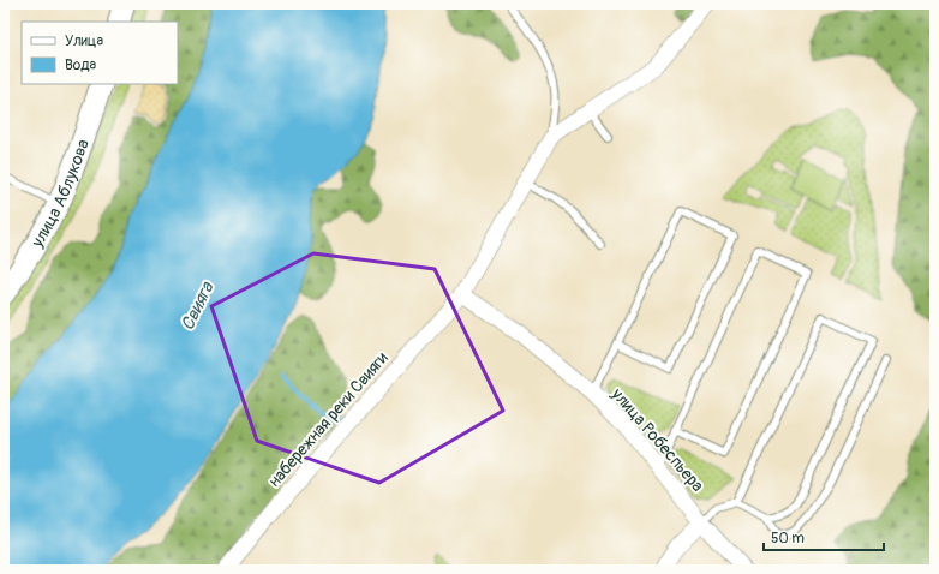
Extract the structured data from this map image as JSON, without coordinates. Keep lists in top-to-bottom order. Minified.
{"streets":{"street":["улица Аблукова","набережная реки Свияги","улица Робеспьера"]},"crossings":[["набережная реки Свияги","улица Робеспьера"]],"water":["Свияга"],"legend":["Улица","Вода"],"scale_bar":"50 m"}
